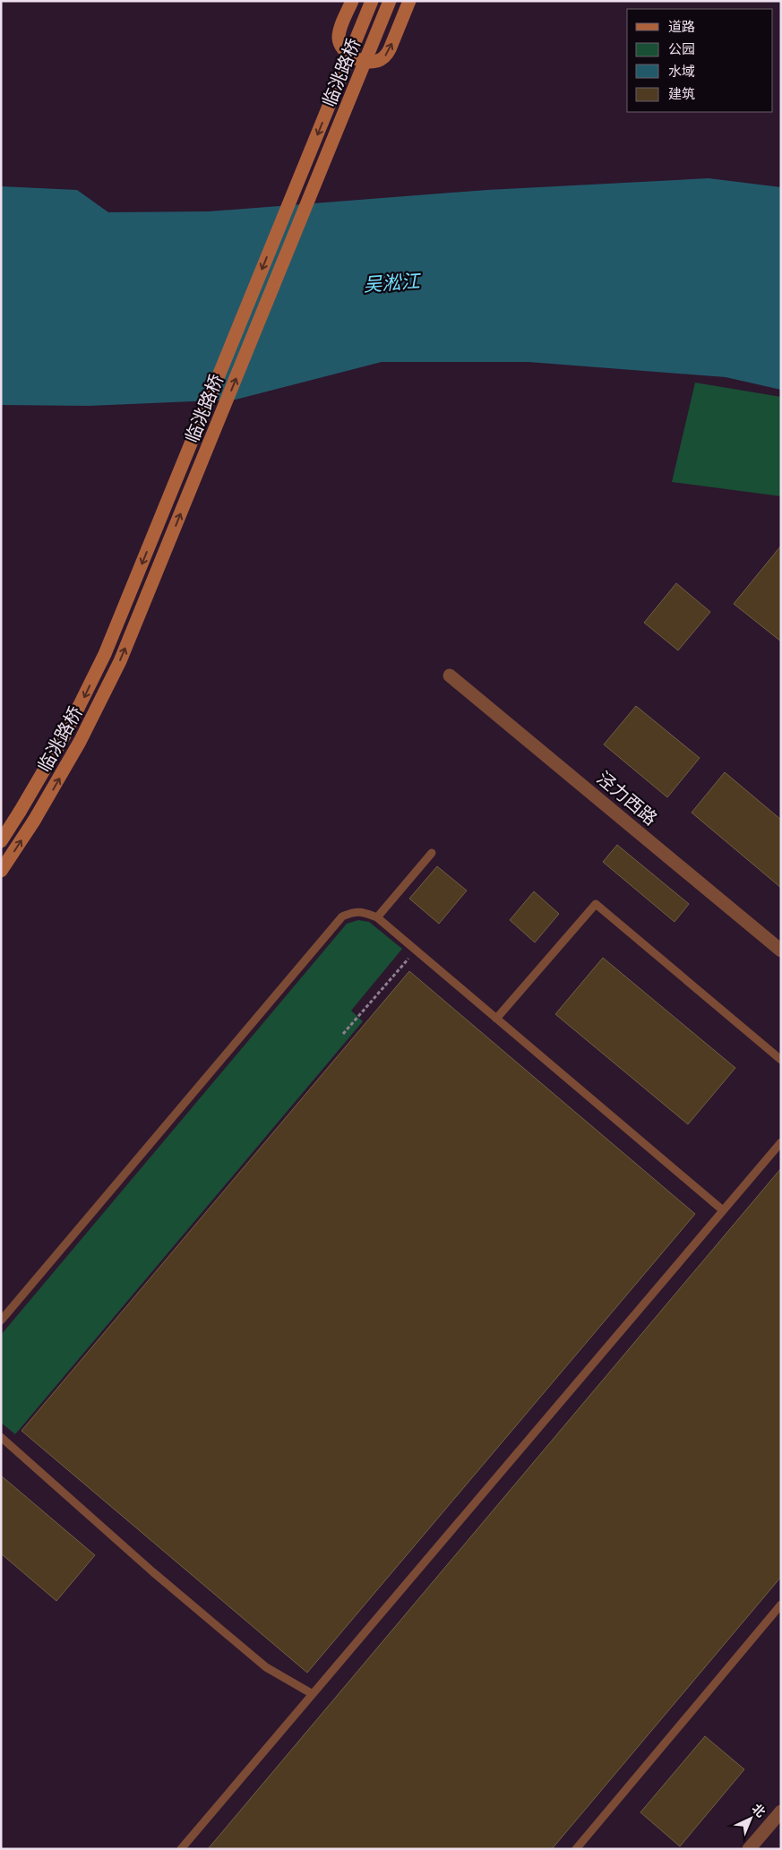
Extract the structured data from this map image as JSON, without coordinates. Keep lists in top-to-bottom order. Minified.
{"streets":{"main road":["临洮路桥"],"street":["泾力西路"]},"water":["吴淞江"],"legend":["道路","公园","水域","建筑"],"north":"top right"}
